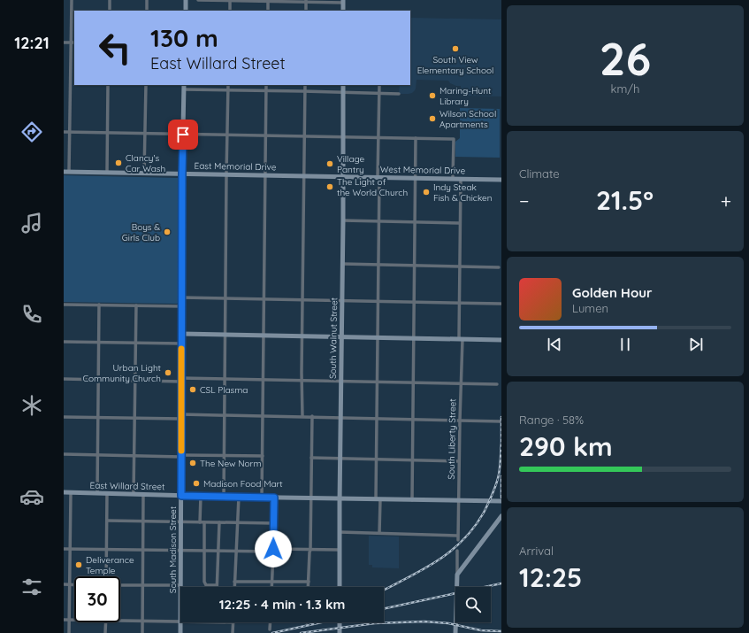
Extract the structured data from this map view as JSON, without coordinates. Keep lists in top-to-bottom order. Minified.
{"streets":{"main road":["East Memorial Drive","West Memorial Drive","South Walnut Street","East Willard Street","South Madison Street"],"street":["South Liberty Street"]},"crossings":[["East Memorial Drive","West Memorial Drive"],["East Memorial Drive","South Walnut Street"],["East Memorial Drive","South Madison Street"],["West Memorial Drive","South Walnut Street"],["West Memorial Drive","South Liberty Street"],["South Walnut Street","East Willard Street"],["South Liberty Street","East Willard Street"],["East Willard Street","South Madison Street"]],"places":["South View Elementary School","Maring-Hunt Library","Wilson School Apartments","Clancy's Car Wash","Village Pantry","The Light of the World Church","Indy Steak Fish & Chicken","Boys & Girls Club","Urban Light Community Church","CSL Plasma","The New Norm","Madison Food Mart","Deliverance Temple"],"page":{"tabs":"12:21","tile":[["26","km/h"],"Climate",["Range · 58%","290 km"],["Arrival","12:25"]],"turn":["130 m","East Willard Street"],"heat":["−","21.5°","+"],"song":["Golden Hour","Lumen"],"limit":"30","trip":"12:25 · 4 min · 1.3 km"}}
